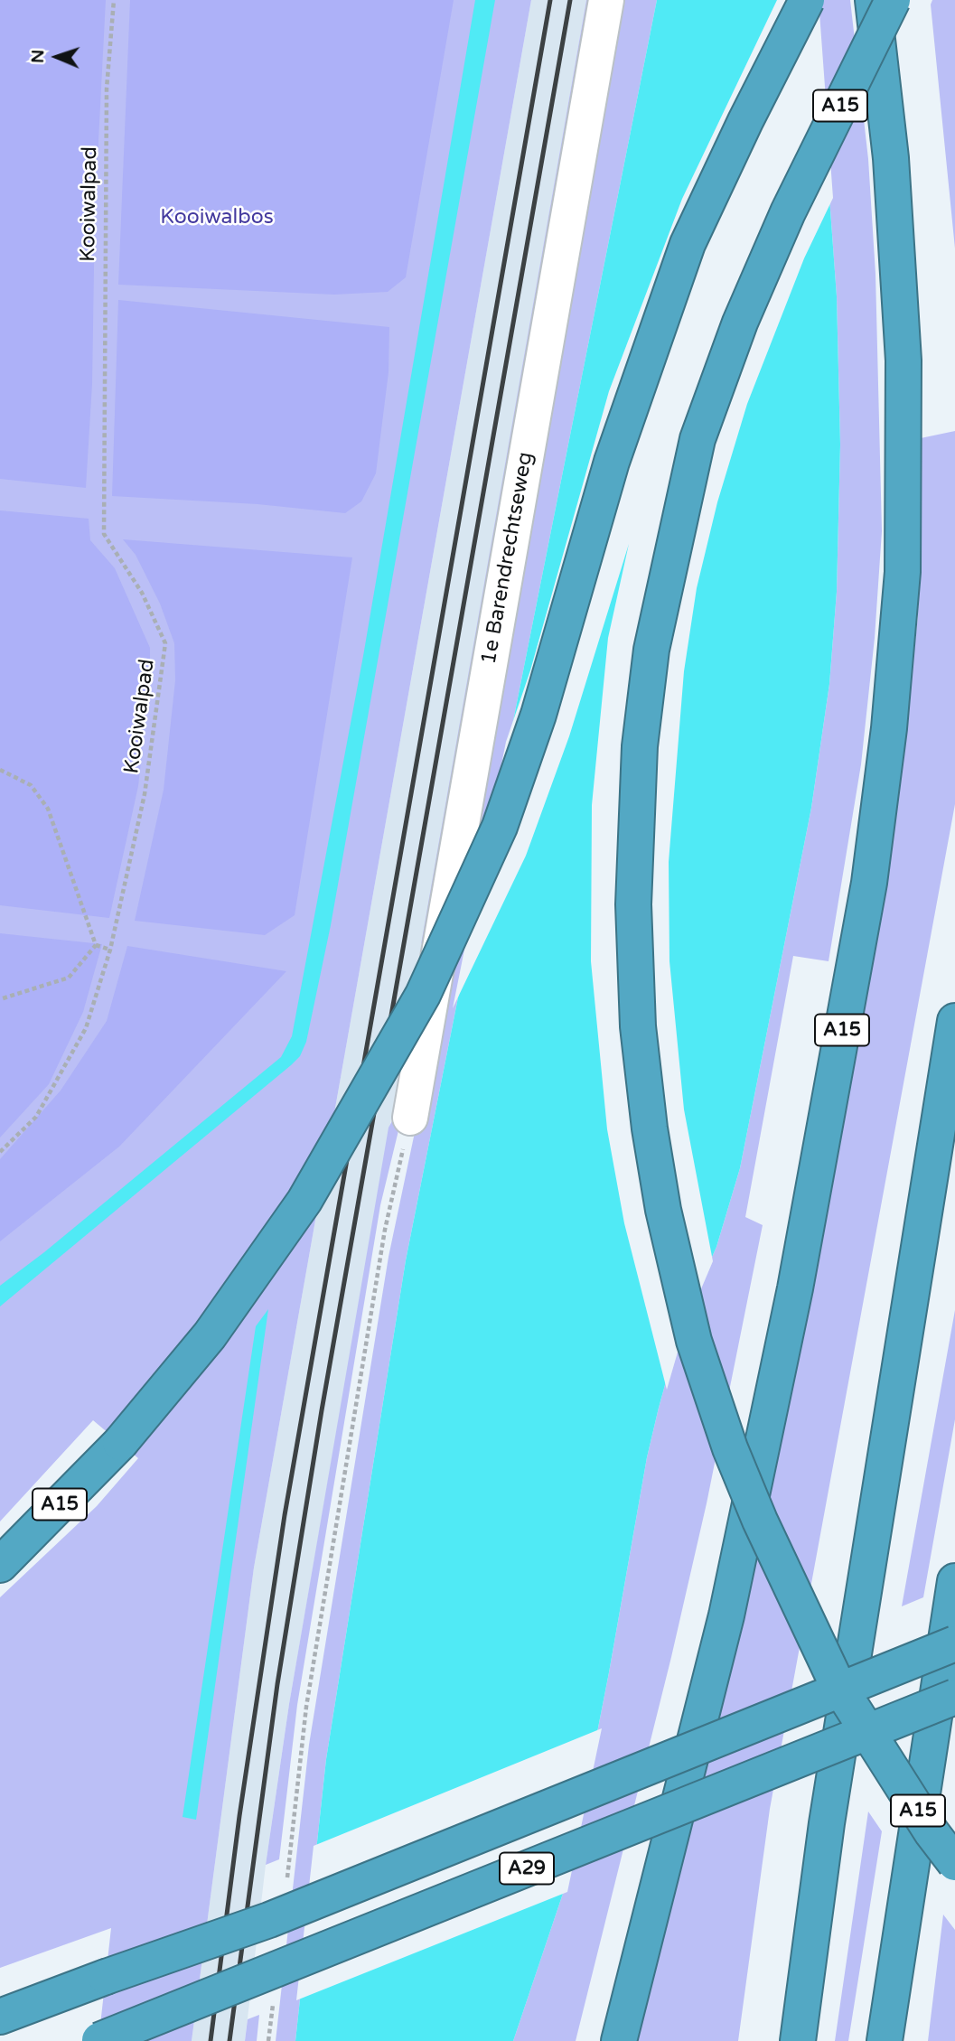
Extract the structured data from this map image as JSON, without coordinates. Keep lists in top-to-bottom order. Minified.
{"streets":{"highway":["A15","A29"],"lane":["1e Barendrechtseweg"],"path":["Kooiwalpad"]},"parks":["Kooiwalbos"],"north":"left"}
